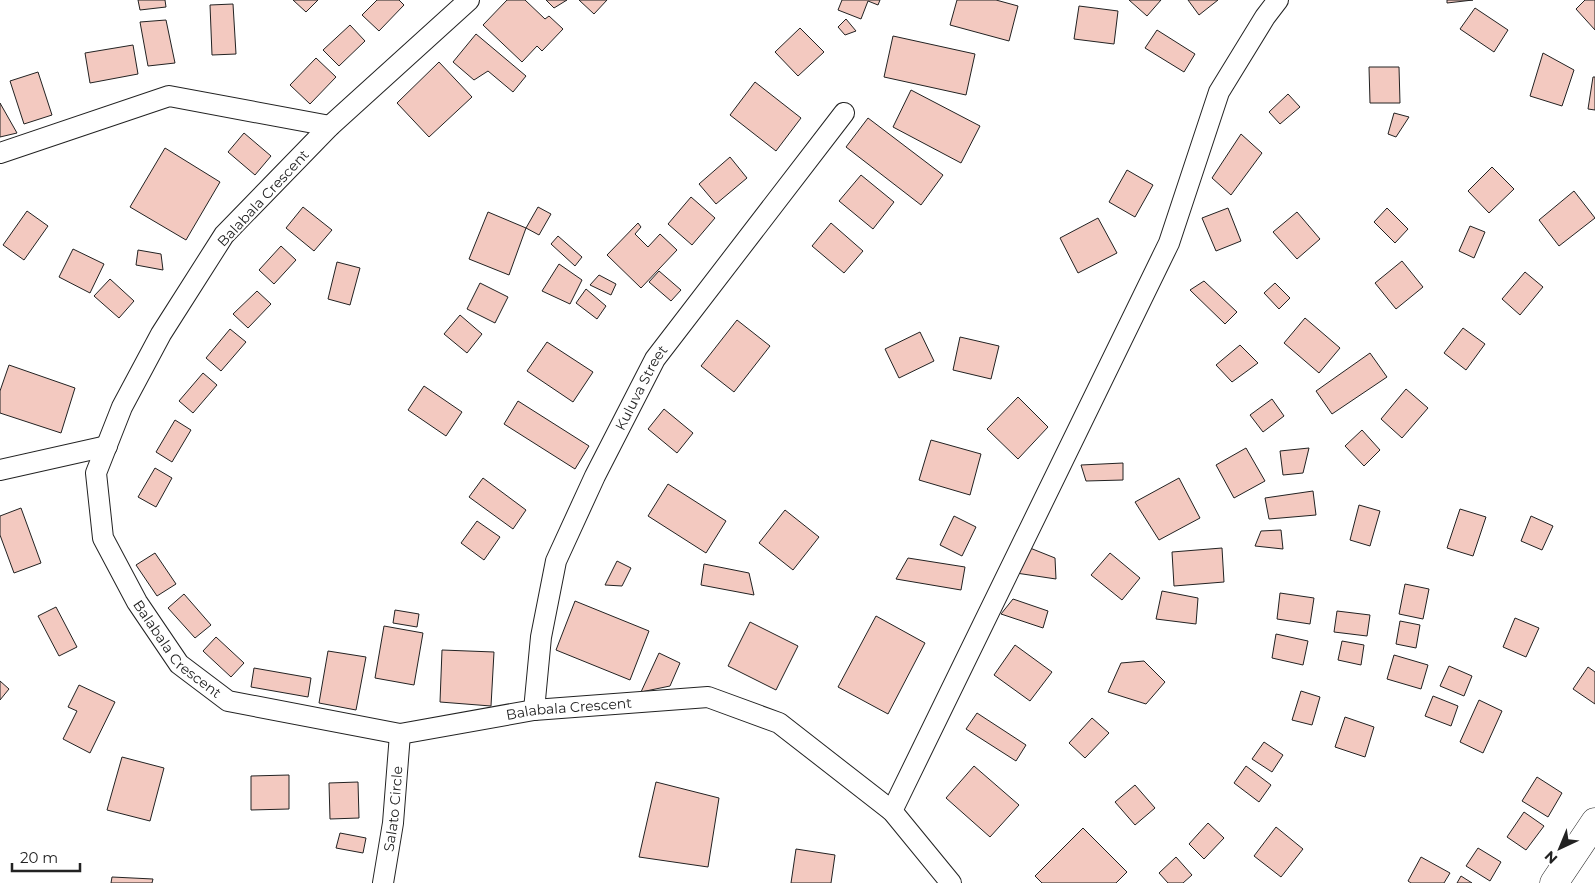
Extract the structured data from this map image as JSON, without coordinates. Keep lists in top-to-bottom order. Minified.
{"streets":{"street":["Balabala Crescent","Kuluva Street","Salato Circle"]},"crossings":[["Balabala Crescent","Kuluva Street"],["Balabala Crescent","Salato Circle"]],"scale_bar":"20 m","north":"bottom left"}
